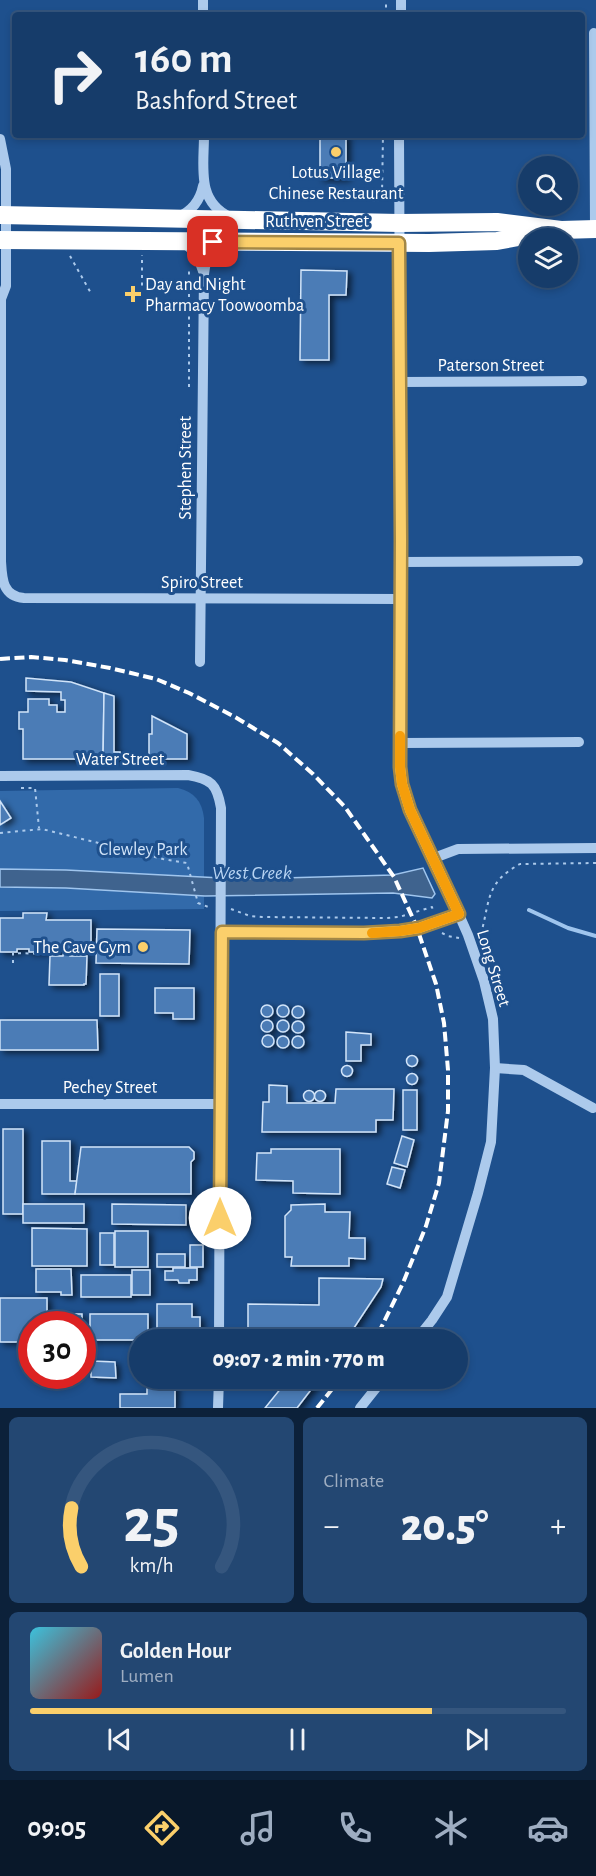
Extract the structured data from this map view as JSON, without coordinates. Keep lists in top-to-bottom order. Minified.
{"streets":{"highway":["Ruthven Street"],"street":["Paterson Street","Stephen Street","Spiro Street","Water Street","Long Street","Pechey Street"]},"crossings":[["Ruthven Street","Stephen Street"],["Ruthven Street","Long Street"],["Paterson Street","Long Street"],["Stephen Street","Spiro Street"],["Spiro Street","Long Street"]],"water":["West Creek"],"parks":["Clewley Park"],"places":{"other":["Lotus Village Chinese Restaurant","The Cave Gym"],"health":["Day and Night Pharmacy Toowoomba"]},"page":{"turn":["160 m","Bashford Street"],"limit":"30","trip":"09:07 · 2 min · 770 m","tile":"Climate","heat":["−","20.5°","+"],"song":["Golden Hour","Lumen"],"tabs":"09:05","gauge":["25","km/h"]}}
